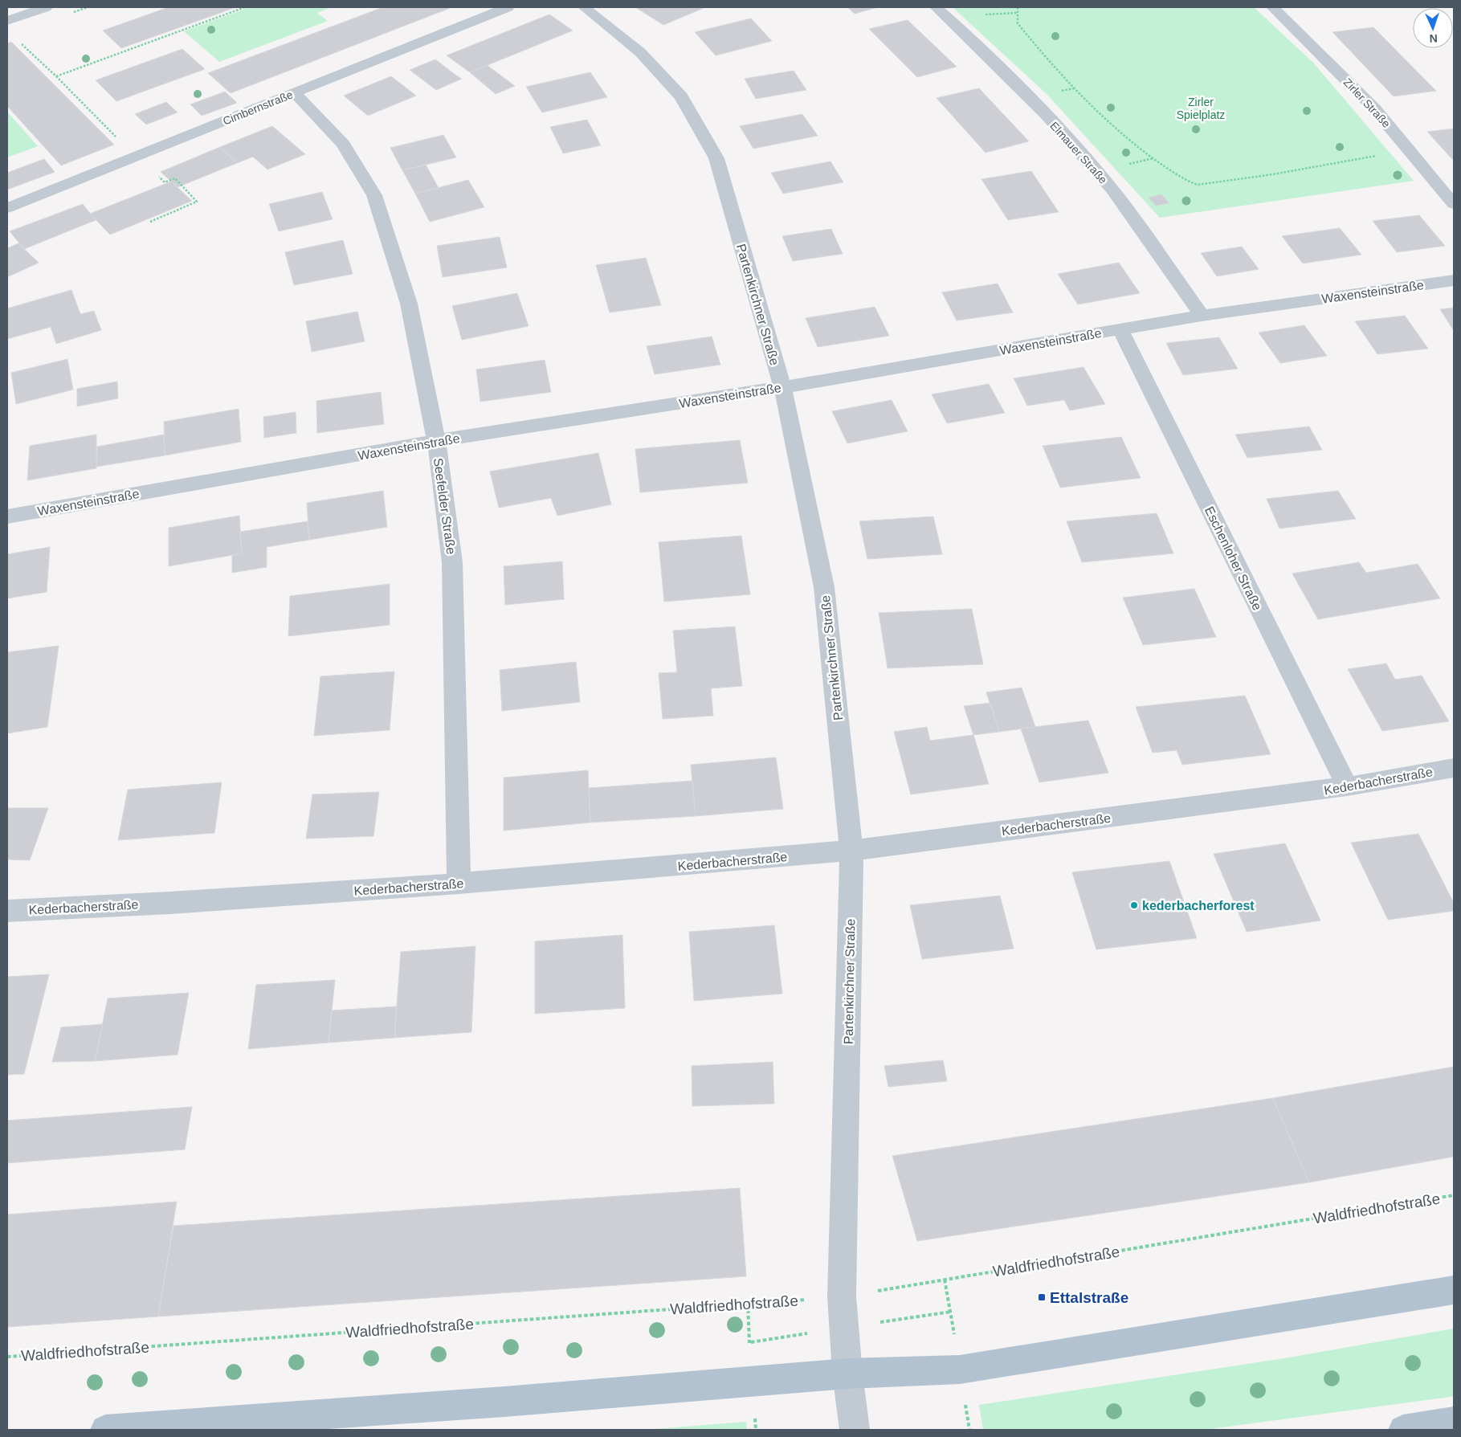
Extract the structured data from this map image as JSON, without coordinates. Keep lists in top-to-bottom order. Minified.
{"streets":{"street":["Zirler Straße","Cimbernstraße","Elmauer Straße","Waxensteinstraße","Partenkirchner Straße","Seefelder Straße","Eschenloher Straße","Kederbacherstraße"],"path":["Waldfriedhofstraße"]},"crossings":[["Cimbernstraße","Seefelder Straße"],["Elmauer Straße","Waxensteinstraße"],["Waxensteinstraße","Partenkirchner Straße"],["Waxensteinstraße","Seefelder Straße"],["Waxensteinstraße","Eschenloher Straße"],["Partenkirchner Straße","Kederbacherstraße"],["Partenkirchner Straße","Waldfriedhofstraße"],["Seefelder Straße","Kederbacherstraße"],["Eschenloher Straße","Kederbacherstraße"]],"parks":["Zirler Spielplatz"],"places":{"other":["kederbacherforest"],"transit":["Ettalstraße"]},"north":"bottom"}
